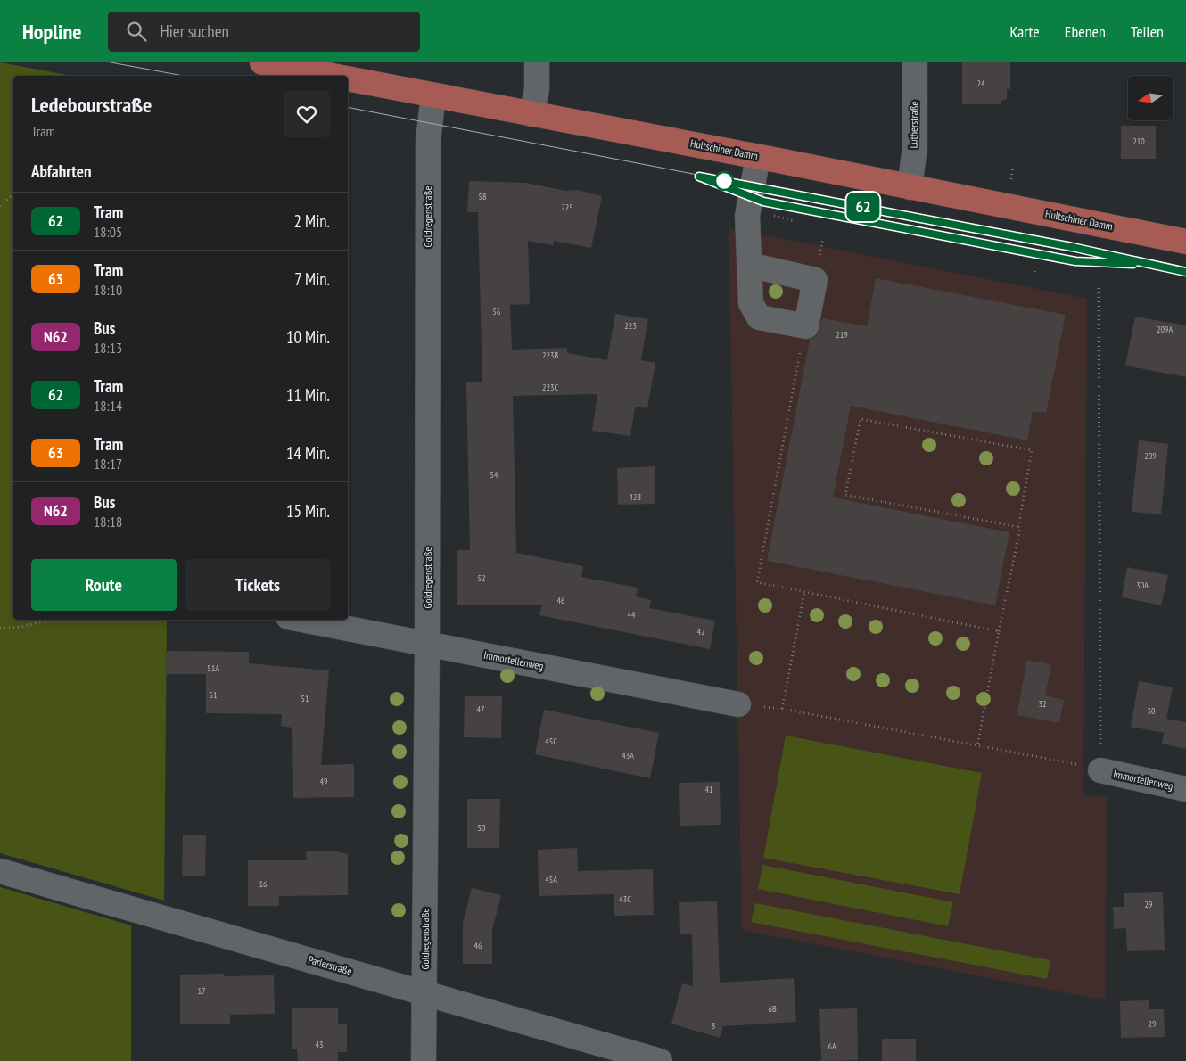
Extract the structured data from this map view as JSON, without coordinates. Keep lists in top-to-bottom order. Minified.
{"streets":{"main road":["Hultschiner Damm"],"street":["Lutherstraße","Goldregenstraße","Immortellenweg","Parlerstraße"]},"crossings":[["Lutherstraße","Hultschiner Damm"],["Hultschiner Damm","Goldregenstraße"],["Goldregenstraße","Immortellenweg"],["Goldregenstraße","Parlerstraße"]],"lines":["tram line 62"],"house_numbers":["24","210","58","225","56","223","209A","219","223B","223C","209","54","42B","52","30A","46","44","42","51A","51","51","32","47","30","45C","43A","49","41","50","45A","16","43C","29","46","17","6B","29","8","43","6A"],"north":"left","page":{"header":"Hopline","search":"Hier suchen","nav":["Karte","Ebenen","Teilen"],"on_map":"62","heading":[["Ledebourstraße","Tram"],"Abfahrten"],"list":[{"mark":"62","name":"Tram","note":"18:05","value":"2 Min."},{"mark":"63","name":"Tram","note":"18:10","value":"7 Min."},{"mark":"N62","name":"Bus","note":"18:13","value":"10 Min."},{"mark":"62","name":"Tram","note":"18:14","value":"11 Min."},{"mark":"63","name":"Tram","note":"18:17","value":"14 Min."},{"mark":"N62","name":"Bus","note":"18:18","value":"15 Min."}],"buttons":["Route","Tickets"]}}
